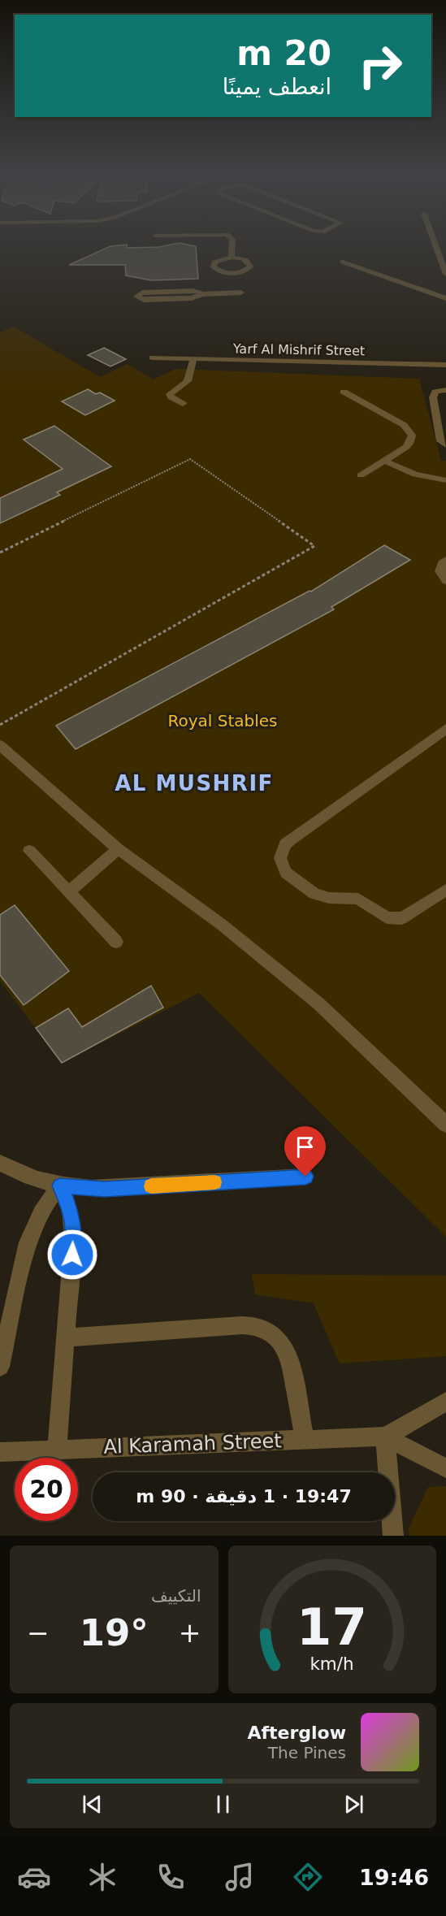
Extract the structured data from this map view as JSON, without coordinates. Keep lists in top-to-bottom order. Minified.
{"streets":{"street":["Yarf Al Mishrif Street","Al Karamah Street"]},"districts":["AL MUSHRIF"],"parks":["Royal Stables"],"page":{"turn":["20 m","انعطف يمينًا"],"limit":"20","trip":"19:47 · 1 دقيقة · 90 m","tile":"التكييف","heat":["−","19°","+"],"song":["Afterglow","The Pines"],"tabs":"19:46","gauge":["17","km/h"]}}
